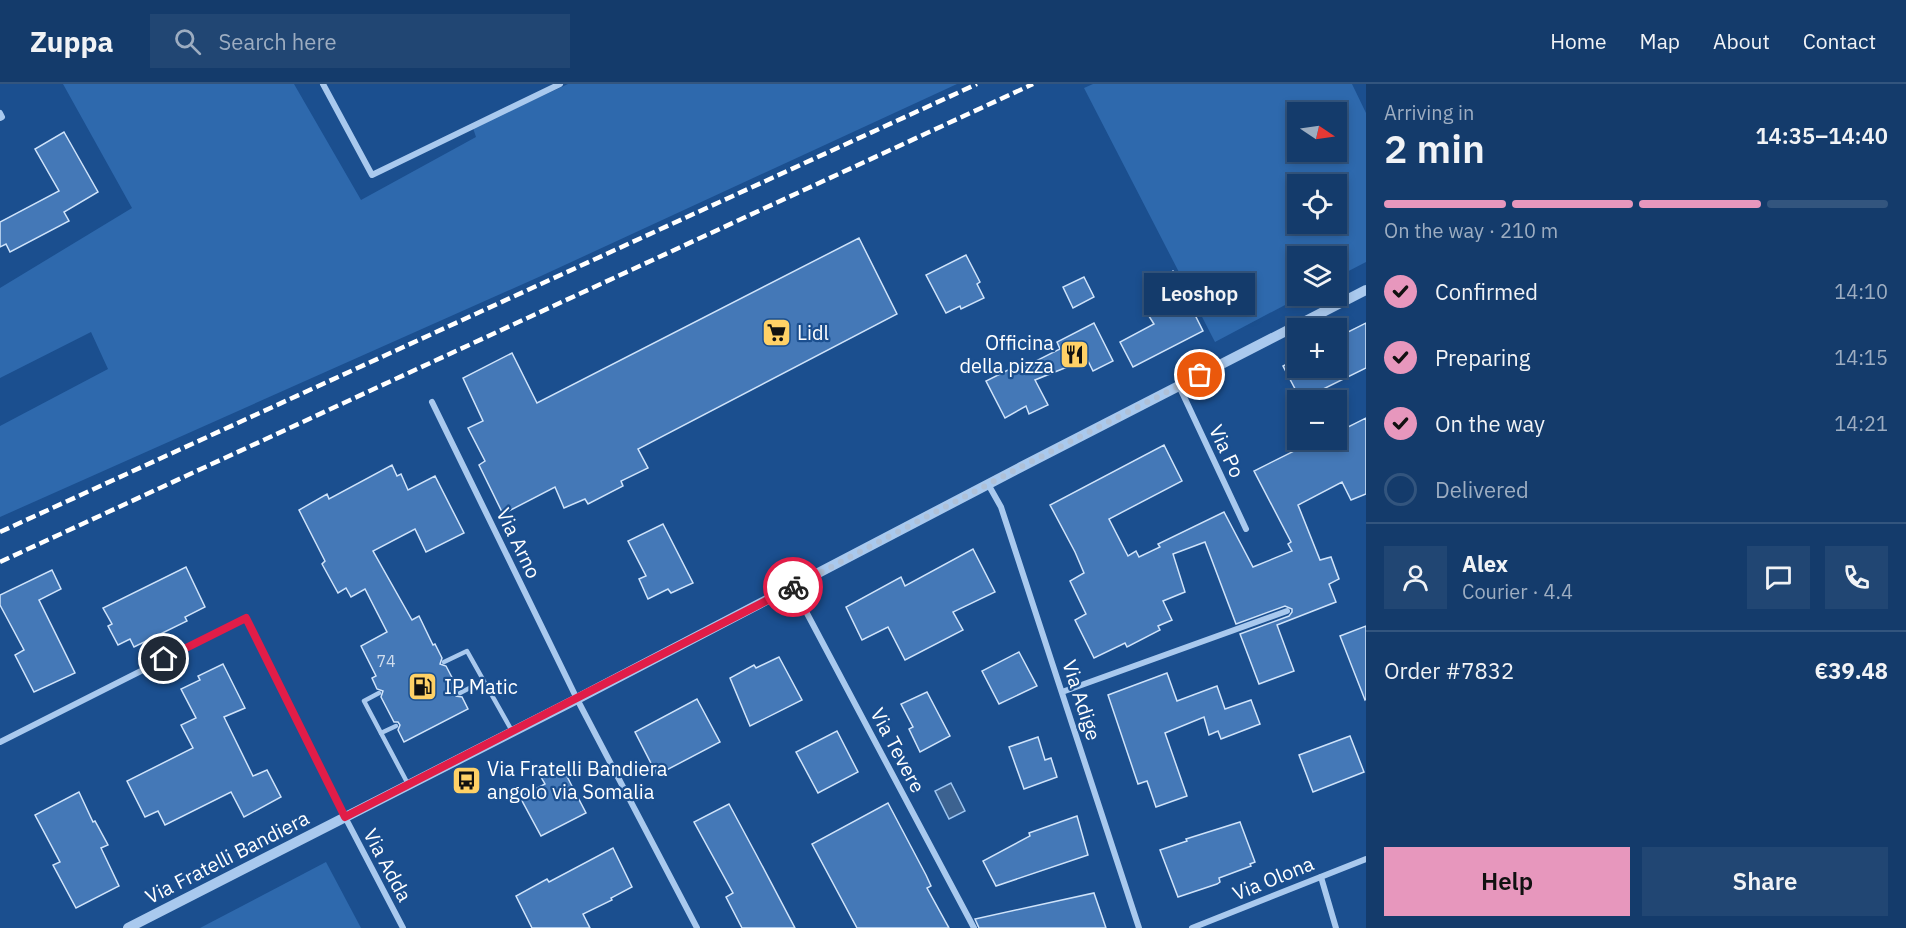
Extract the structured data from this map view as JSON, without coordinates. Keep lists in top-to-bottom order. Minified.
{"streets":{"street":["Via Po","Via Arno","Via Adige","Via Tevere","Via Fratelli Bandiera","Via Adda","Via Olona"]},"crossings":[["Via Po","Via Fratelli Bandiera"],["Via Arno","Via Fratelli Bandiera"],["Via Adige","Via Fratelli Bandiera"],["Via Tevere","Via Fratelli Bandiera"],["Via Fratelli Bandiera","Via Adda"]],"places":{"supermarket":["Lidl"],"restaurant":["Officina della pizza"],"other":["Leoshop"],"fuel station":["IP Matic"],"bus stop":["Via Fratelli Bandiera angolo via Somalia"]},"house_numbers":["74"],"north":"right","page":{"header":"Zuppa","search":"Search here","nav":["Home","Map","About","Contact"],"heading":["2 min","Arriving in","14:35–14:40"],"panel":["Alex","Courier · 4.4","Order #7832","€39.48"],"map_buttons":["+","−"],"bar":"On the way · 210 m","list":[["Confirmed","14:10"],["Preparing","14:15"],["On the way","14:21"],"Delivered"],"bubble":"Leoshop","buttons":["Help","Share"]}}
